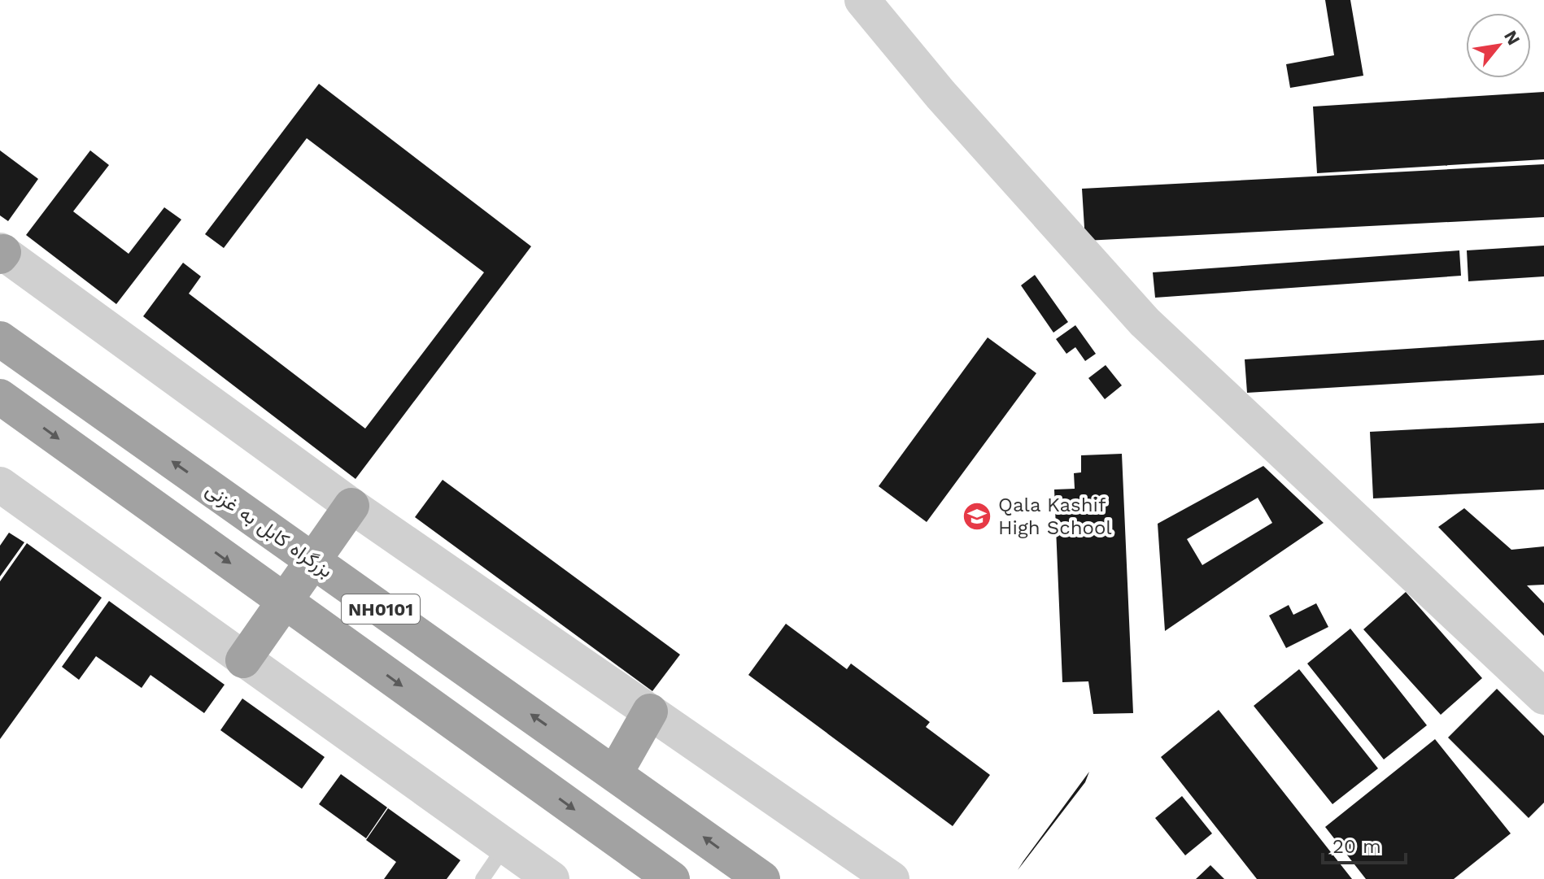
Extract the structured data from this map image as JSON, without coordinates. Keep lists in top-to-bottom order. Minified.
{"streets":{"highway":["بزرگراه کابل به غزنی","NH0101"]},"places":{"school or university":["Qala Kashif High School"]},"scale_bar":"20 m","north":"top right"}
